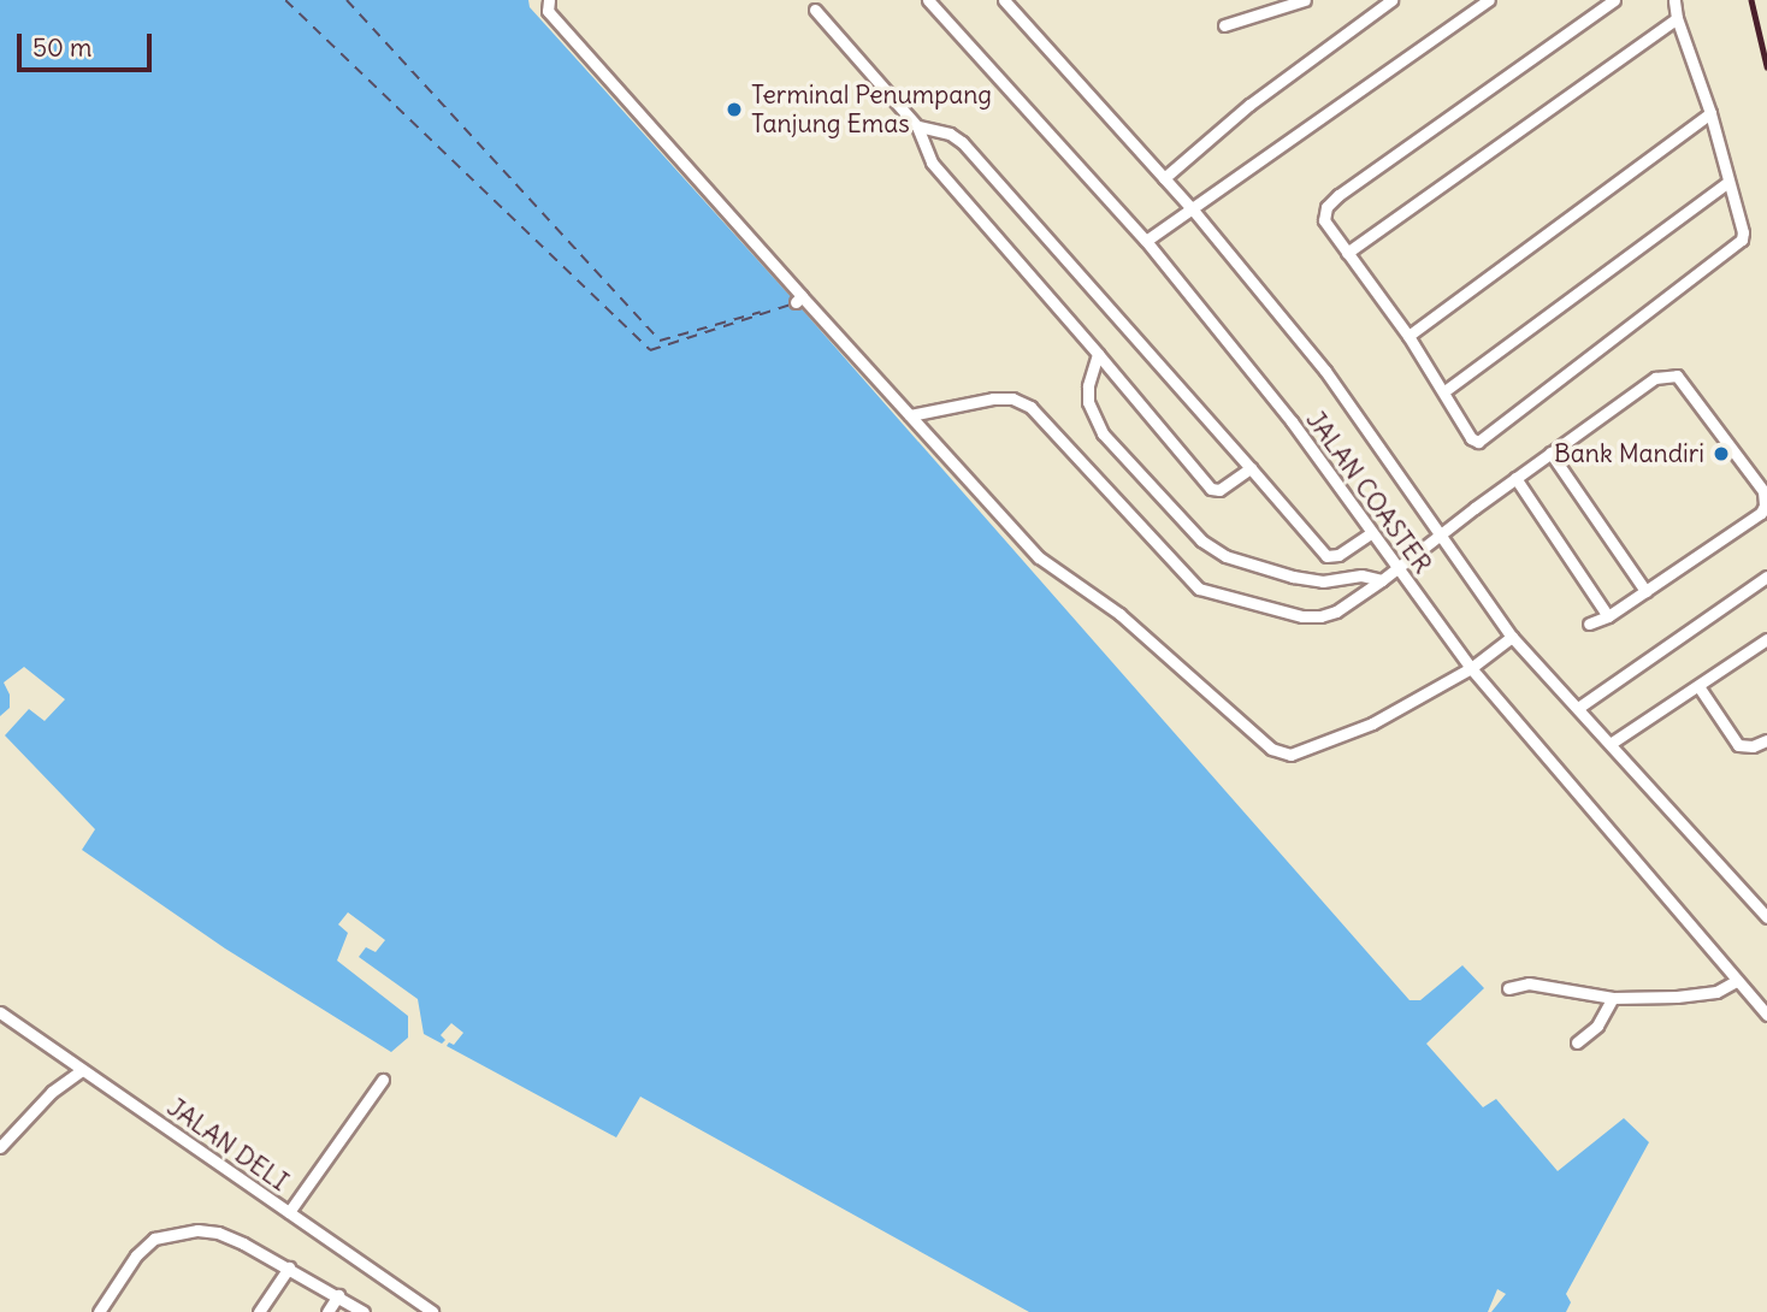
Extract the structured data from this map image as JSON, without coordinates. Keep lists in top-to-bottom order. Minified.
{"streets":{"lane":["JALAN COASTER","JALAN DELI"]},"places":["Terminal Penumpang Tanjung Emas","Bank Mandiri"],"scale_bar":"50 m"}
